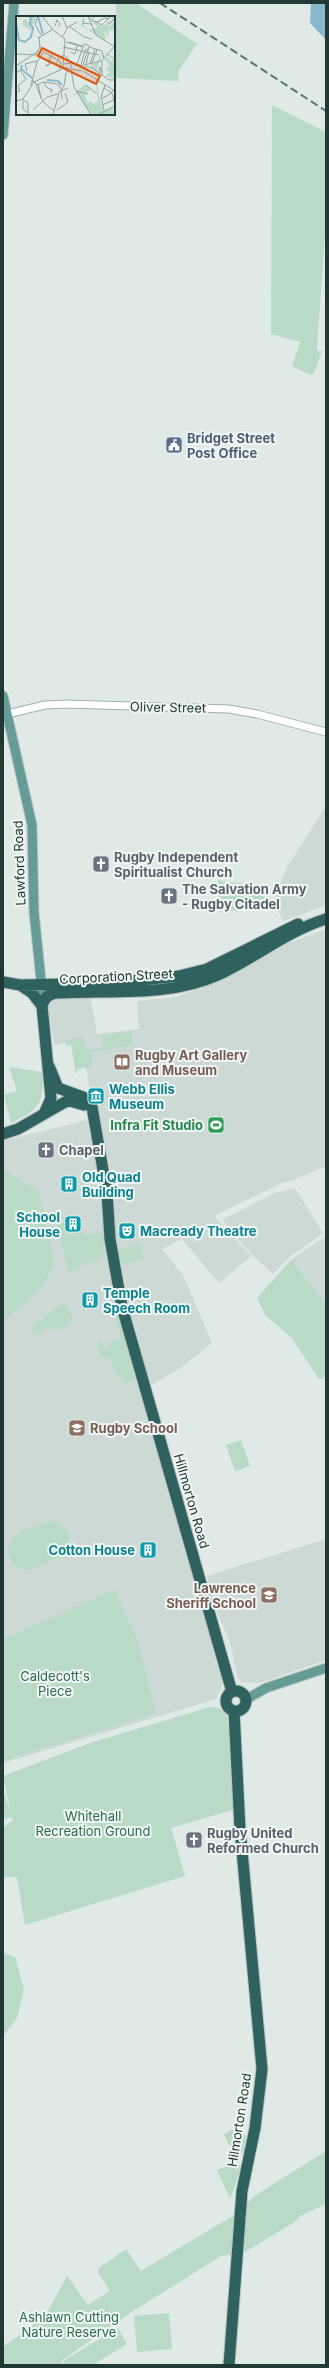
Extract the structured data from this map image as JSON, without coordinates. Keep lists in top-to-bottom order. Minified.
{"streets":{"highway":["Corporation Street","Hillmorton Road","Hilmorton Road"],"main road":["Lawford Road"],"street":["Oliver Street"]},"crossings":[["Oliver Street","Lawford Road"],["Lawford Road","Corporation Street"],["Hillmorton Road","Hilmorton Road"]],"parks":["Caldecott's Piece","Whitehall Recreation Ground","Ashlawn Cutting Nature Reserve"],"places":{"public building":["Bridget Street Post Office"],"church":["Rugby Independent Spiritualist Church","The Salvation Army - Rugby Citadel","Chapel","Rugby United Reformed Church"],"library":["Rugby Art Gallery and Museum"],"museum":["Webb Ellis Museum"],"sports":["Infra Fit Studio"],"building":["Old Quad Building","School House","Temple Speech Room","Cotton House"],"theatre":["Macready Theatre"],"school or university":["Rugby School","Lawrence Sheriff School"]}}
